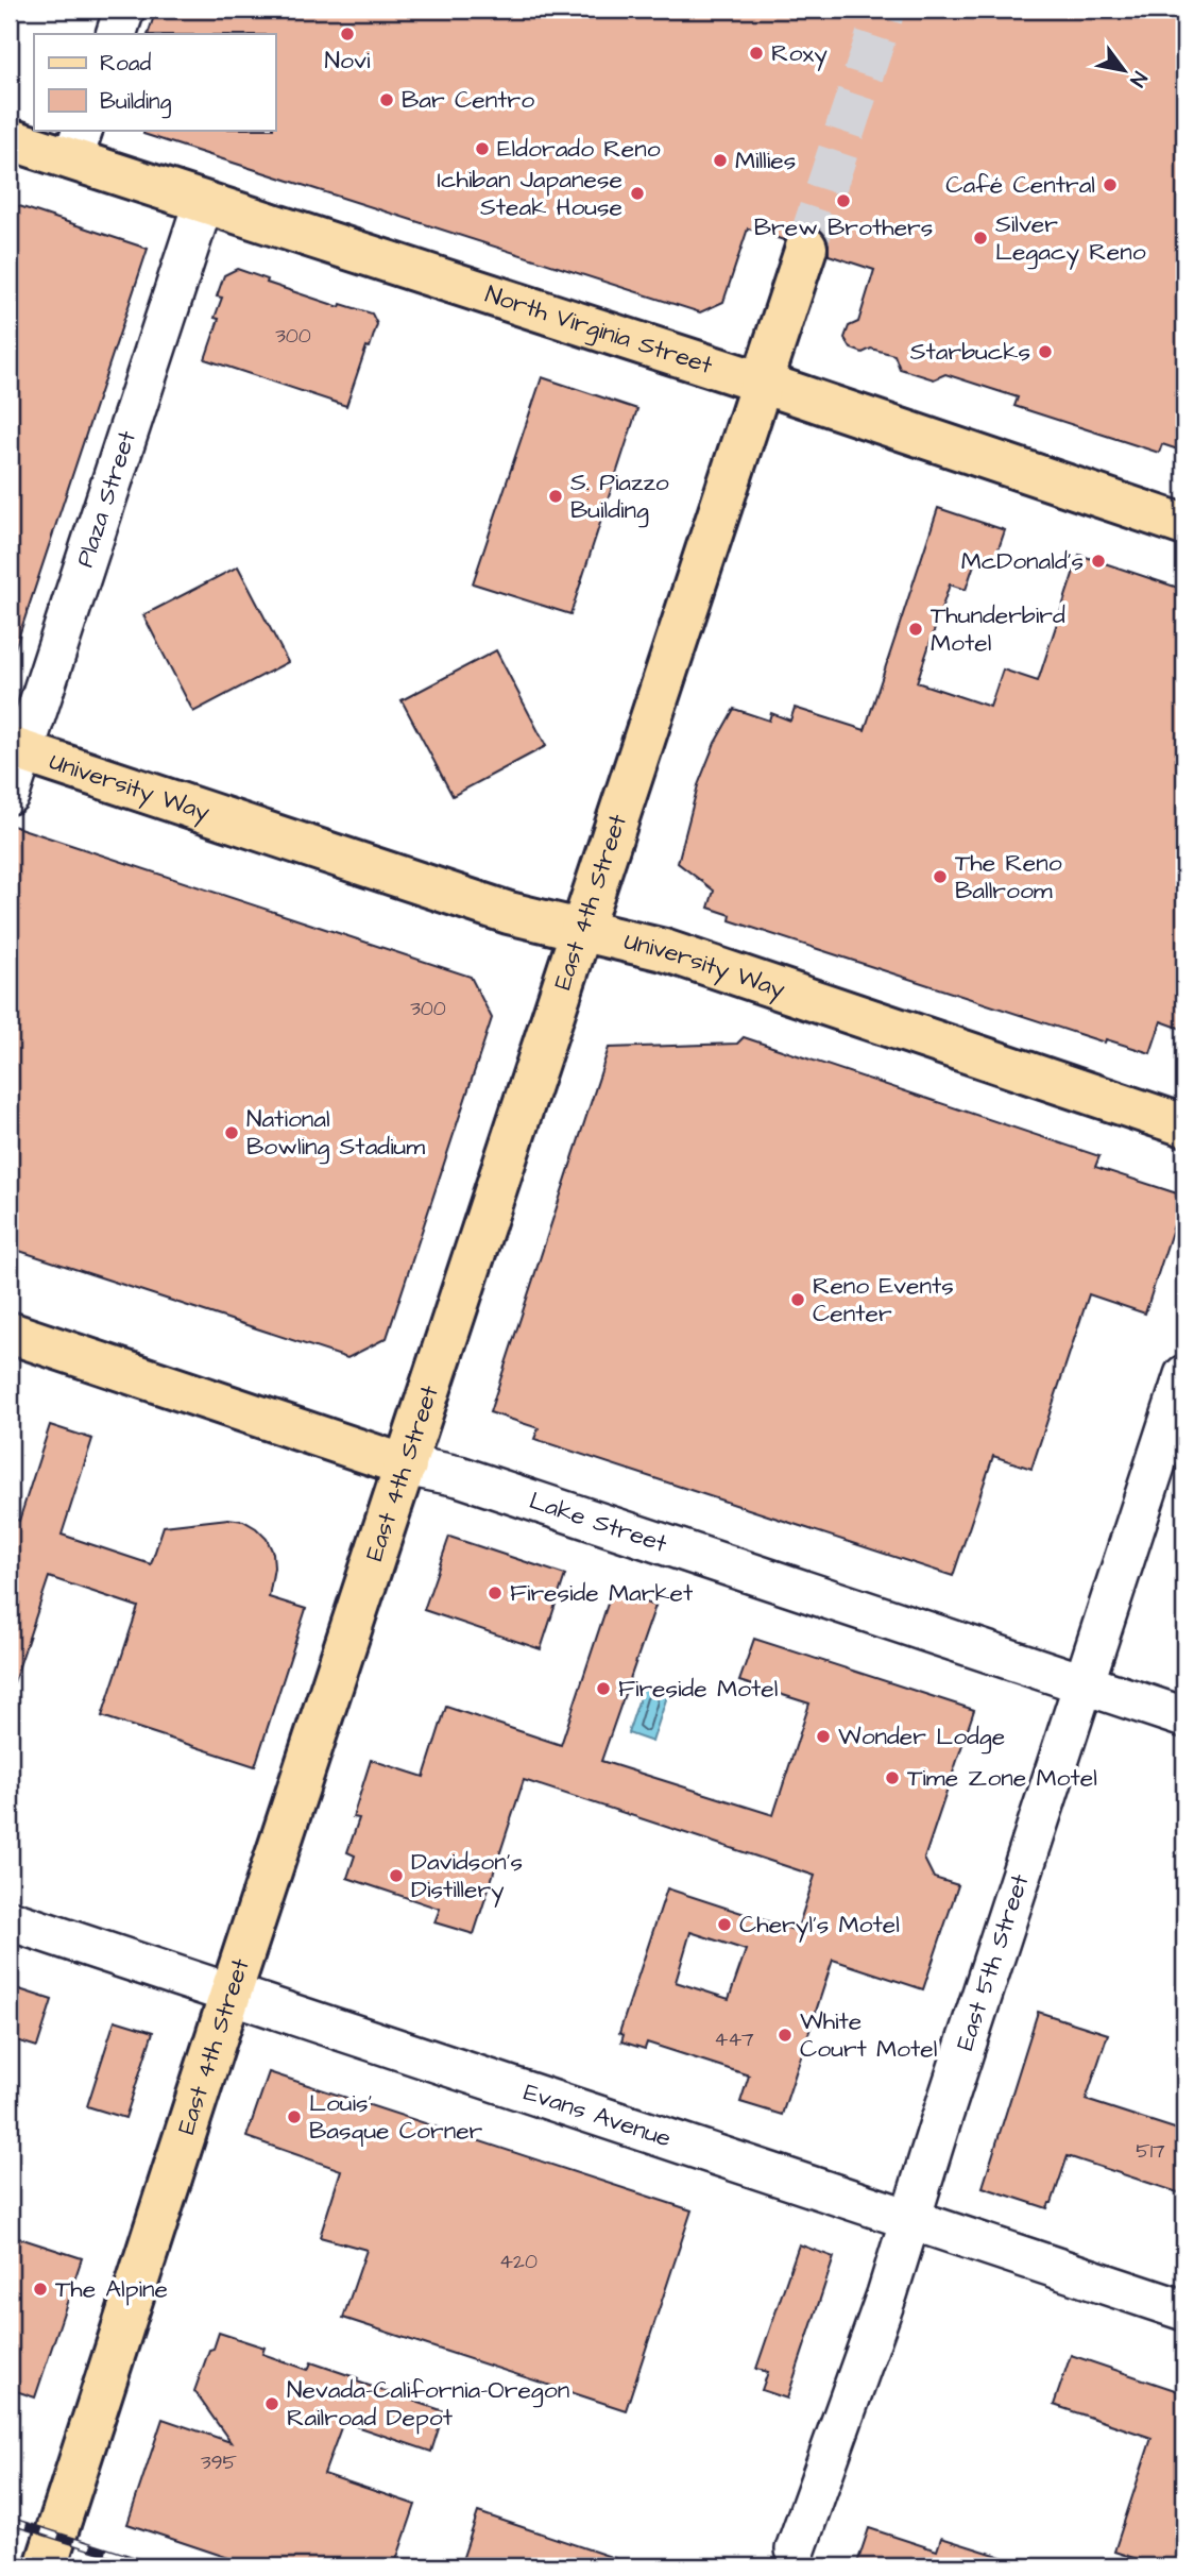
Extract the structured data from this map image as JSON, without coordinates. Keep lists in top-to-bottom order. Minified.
{"streets":{"main road":["North Virginia Street","University Way","East 4th Street","Lake Street"],"street":["Plaza Street","East 5th Street","Evans Avenue"]},"crossings":[["North Virginia Street","Plaza Street"],["North Virginia Street","East 4th Street"],["Plaza Street","University Way"],["University Way","East 4th Street"],["East 4th Street","Lake Street"],["East 4th Street","Evans Avenue"],["Lake Street","East 5th Street"],["East 5th Street","Evans Avenue"]],"places":["Novi","Roxy","Bar Centro","Eldorado Reno","Millies","Café Central","Ichiban Japanese Steak House","Brew Brothers","Silver Legacy Reno","Starbucks","S. Piazzo Building","McDonald's","Thunderbird Motel","The Reno Ballroom","National Bowling Stadium","Reno Events Center","Fireside Market","Fireside Motel","Wonder Lodge","Time Zone Motel","Davidson's Distillery","Cheryl's Motel","White Court Motel","Louis' Basque Corner","The Alpine","Nevada-California-Oregon Railroad Depot"],"house_numbers":["300","300","447","517","420","395"],"legend":["Road","Building"],"north":"bottom right"}
